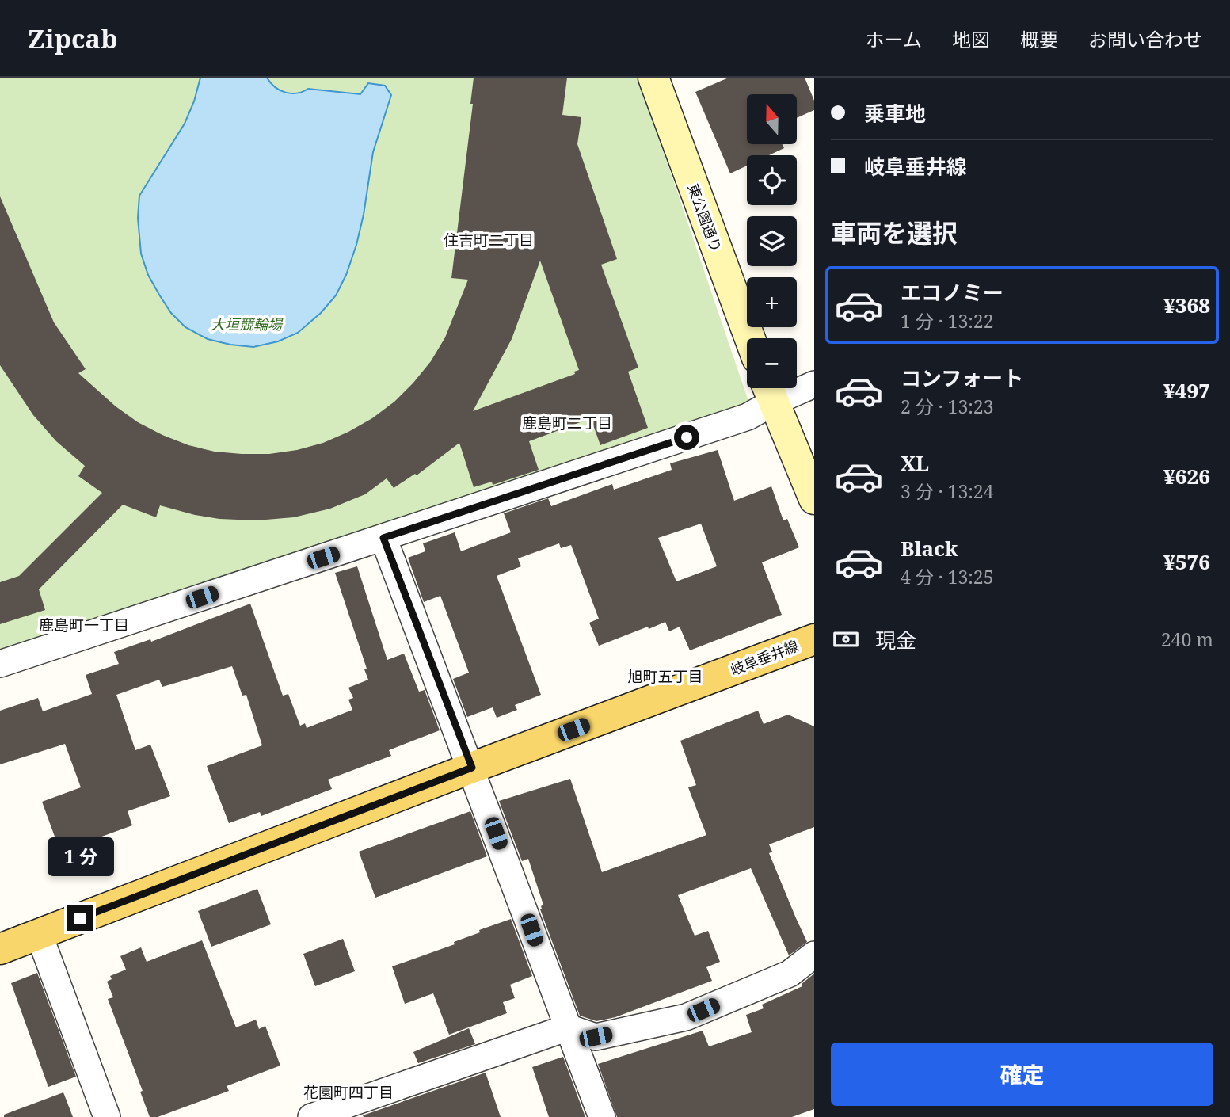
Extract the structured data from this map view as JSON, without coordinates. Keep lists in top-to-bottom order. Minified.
{"streets":{"main road":["岐阜垂井線"],"street":["東公園通り"]},"districts":["住吉町二丁目","鹿島町二丁目","鹿島町一丁目","旭町五丁目","花園町四丁目"],"parks":["大垣競輪場"],"north":"top","page":{"header":"Zipcab","nav":["ホーム","地図","概要","お問い合わせ"],"banner":["乗車地","岐阜垂井線"],"map_buttons":["+","−"],"heading":"車両を選択","list":[{"name":"エコノミー","note":"1 分 · 13:22","value":"¥368"},{"name":"コンフォート","note":"2 分 · 13:23","value":"¥497"},{"name":"XL","note":"3 分 · 13:24","value":"¥626"},{"name":"Black","note":"4 分 · 13:25","value":"¥576"}],"pay":["現金","240 m"],"bubble":"1 分","buttons":"確定"}}
